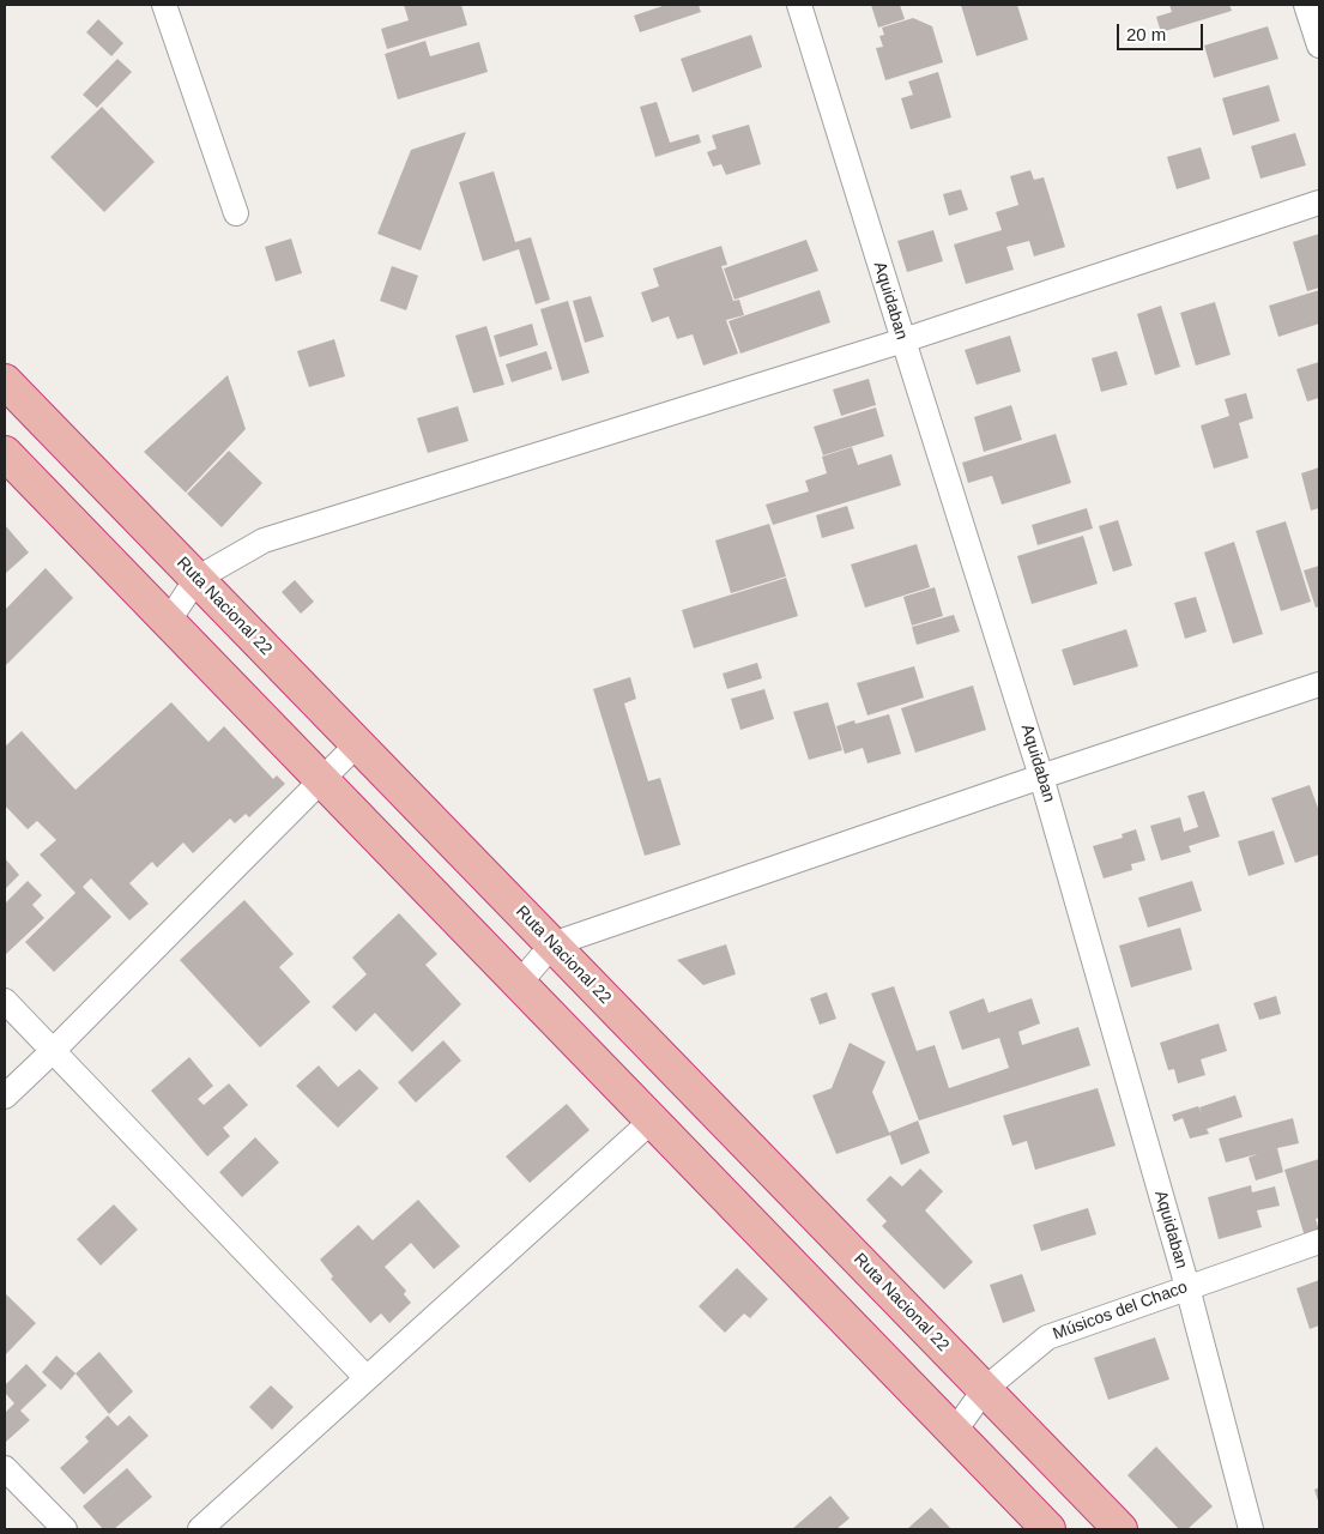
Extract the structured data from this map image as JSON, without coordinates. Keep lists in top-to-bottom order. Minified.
{"streets":{"highway":["Ruta Nacional 22"],"street":["Aquidaban","Músicos del Chaco"]},"crossings":[["Aquidaban","Músicos del Chaco"],["Ruta Nacional 22","Músicos del Chaco"]],"scale_bar":"20 m"}
